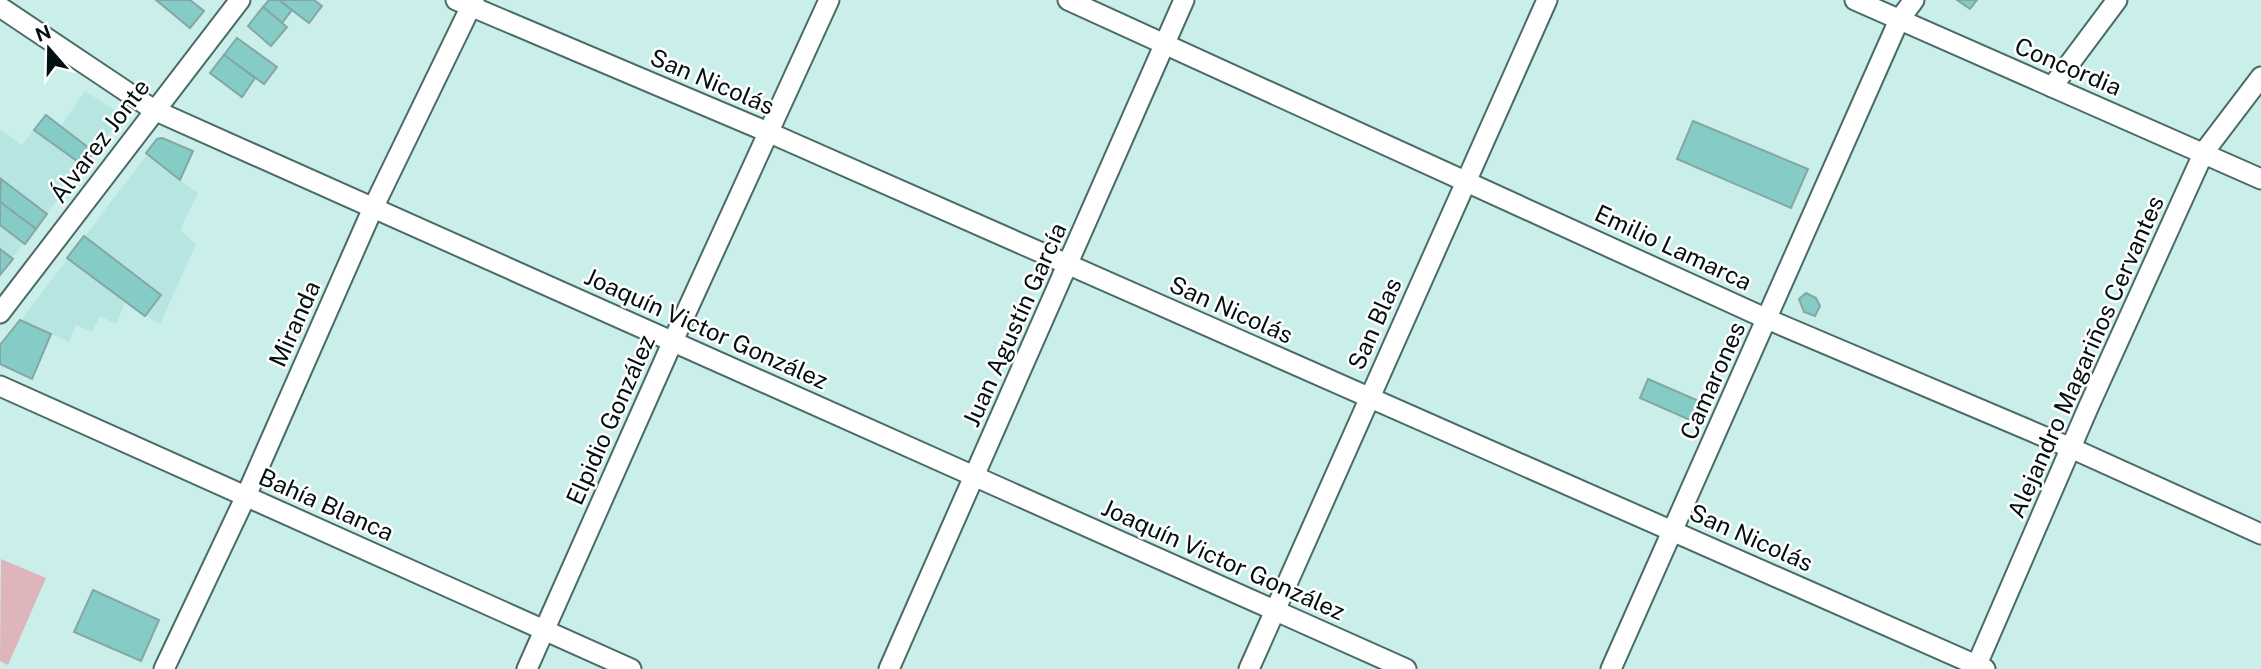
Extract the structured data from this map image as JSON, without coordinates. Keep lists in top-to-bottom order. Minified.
{"streets":{"street":["Concordia","San Nicolás","Álvarez Jonte","Emilio Lamarca","Miranda","San Blas","Juan Agustín García","Joaquín Victor González","Alejandro Magariños Cervantes","Camarones","Elpidio González","Bahía Blanca"]},"crossings":[["Concordia","Alejandro Magariños Cervantes"],["Concordia","Camarones"],["San Nicolás","Miranda"],["San Nicolás","San Blas"],["San Nicolás","Juan Agustín García"],["San Nicolás","Alejandro Magariños Cervantes"],["San Nicolás","Camarones"],["San Nicolás","Elpidio González"],["Álvarez Jonte","Joaquín Victor González"],["Emilio Lamarca","San Blas"],["Emilio Lamarca","Juan Agustín García"],["Emilio Lamarca","Alejandro Magariños Cervantes"],["Emilio Lamarca","Camarones"],["Miranda","Joaquín Victor González"],["Miranda","Bahía Blanca"],["San Blas","Joaquín Victor González"],["Juan Agustín García","Joaquín Victor González"],["Joaquín Victor González","Elpidio González"],["Elpidio González","Bahía Blanca"]],"north":"top"}
